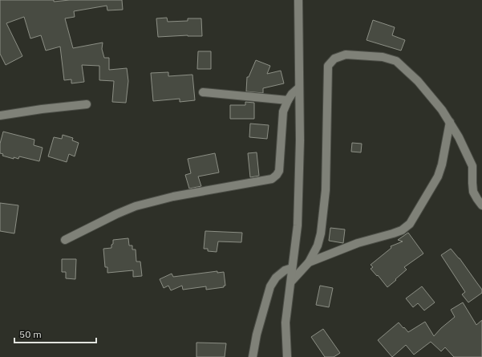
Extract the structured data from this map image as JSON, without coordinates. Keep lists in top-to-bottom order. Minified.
{"scale_bar":"50 m"}
